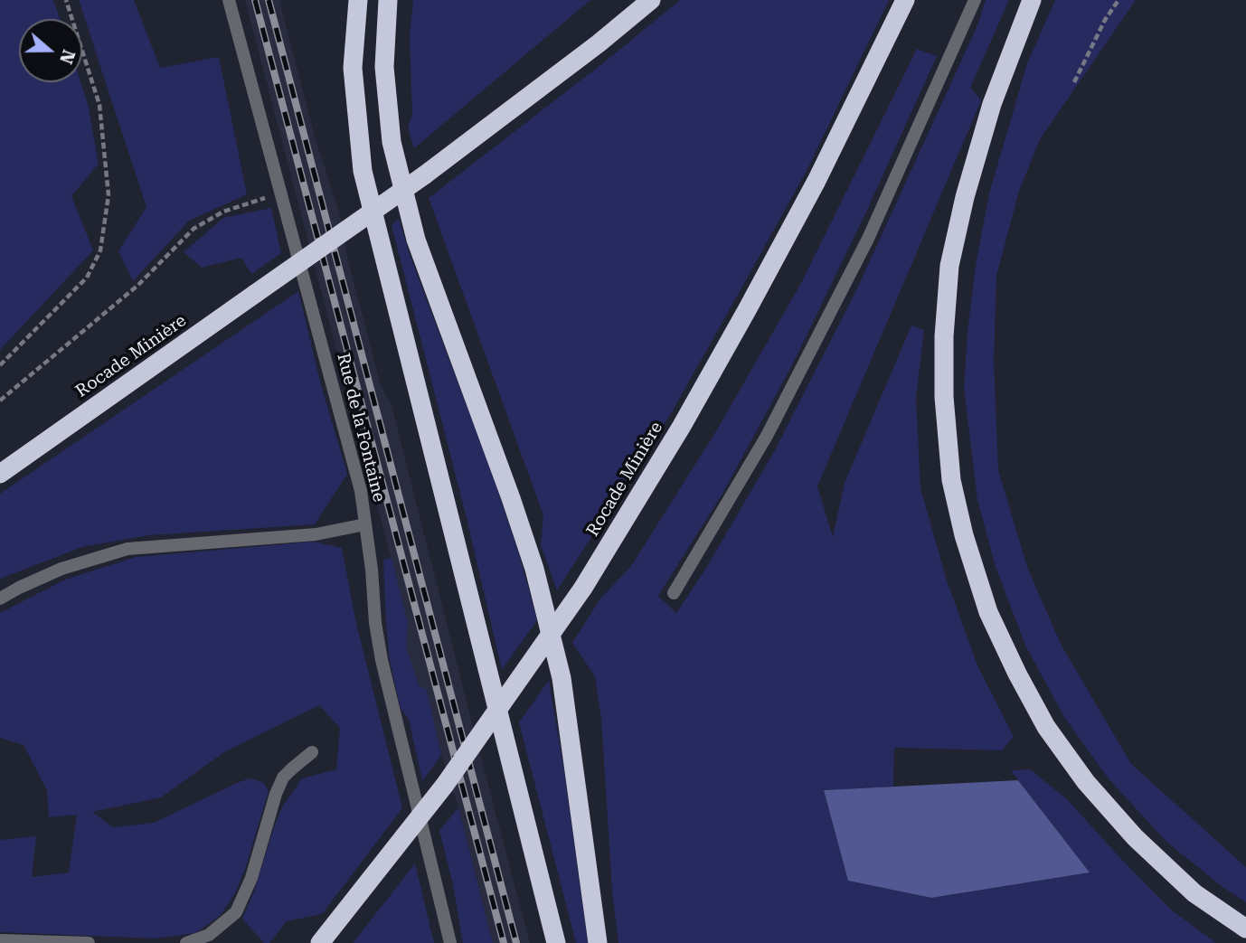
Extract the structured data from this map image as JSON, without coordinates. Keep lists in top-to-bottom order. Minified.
{"streets":{"highway":["Rocade Minière"],"lane":["Rue de la Fontaine"]},"north":"right"}
